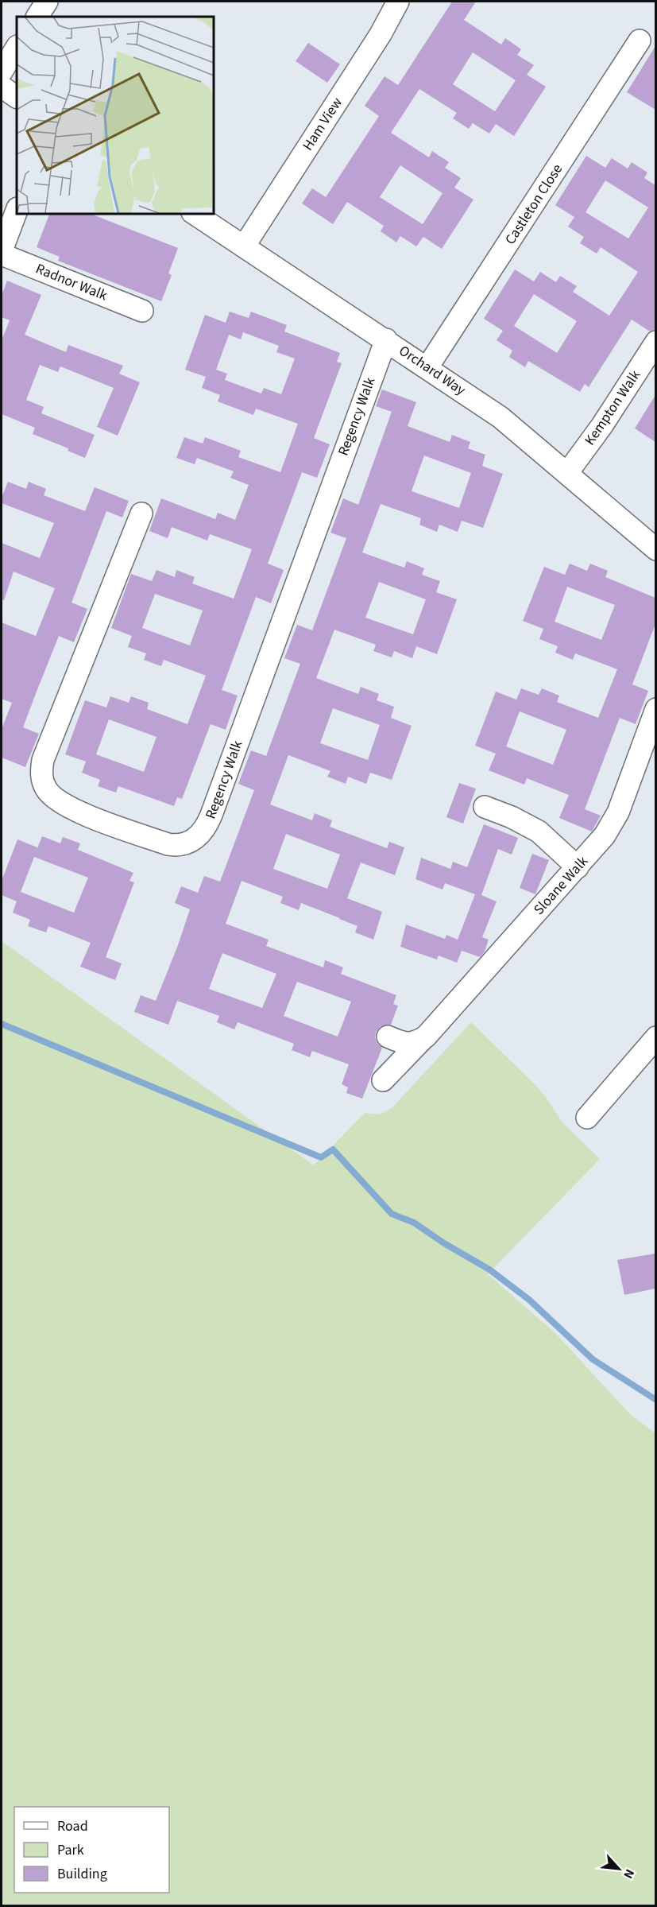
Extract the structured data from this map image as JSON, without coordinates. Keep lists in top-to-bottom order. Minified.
{"streets":{"street":["Ham View","Castleton Close","Radnor Walk","Orchard Way","Kempton Walk","Regency Walk","Sloane Walk"]},"crossings":[["Ham View","Orchard Way"],["Castleton Close","Orchard Way"],["Orchard Way","Kempton Walk"],["Orchard Way","Regency Walk"]],"legend":["Road","Park","Building"],"north":"bottom right"}
